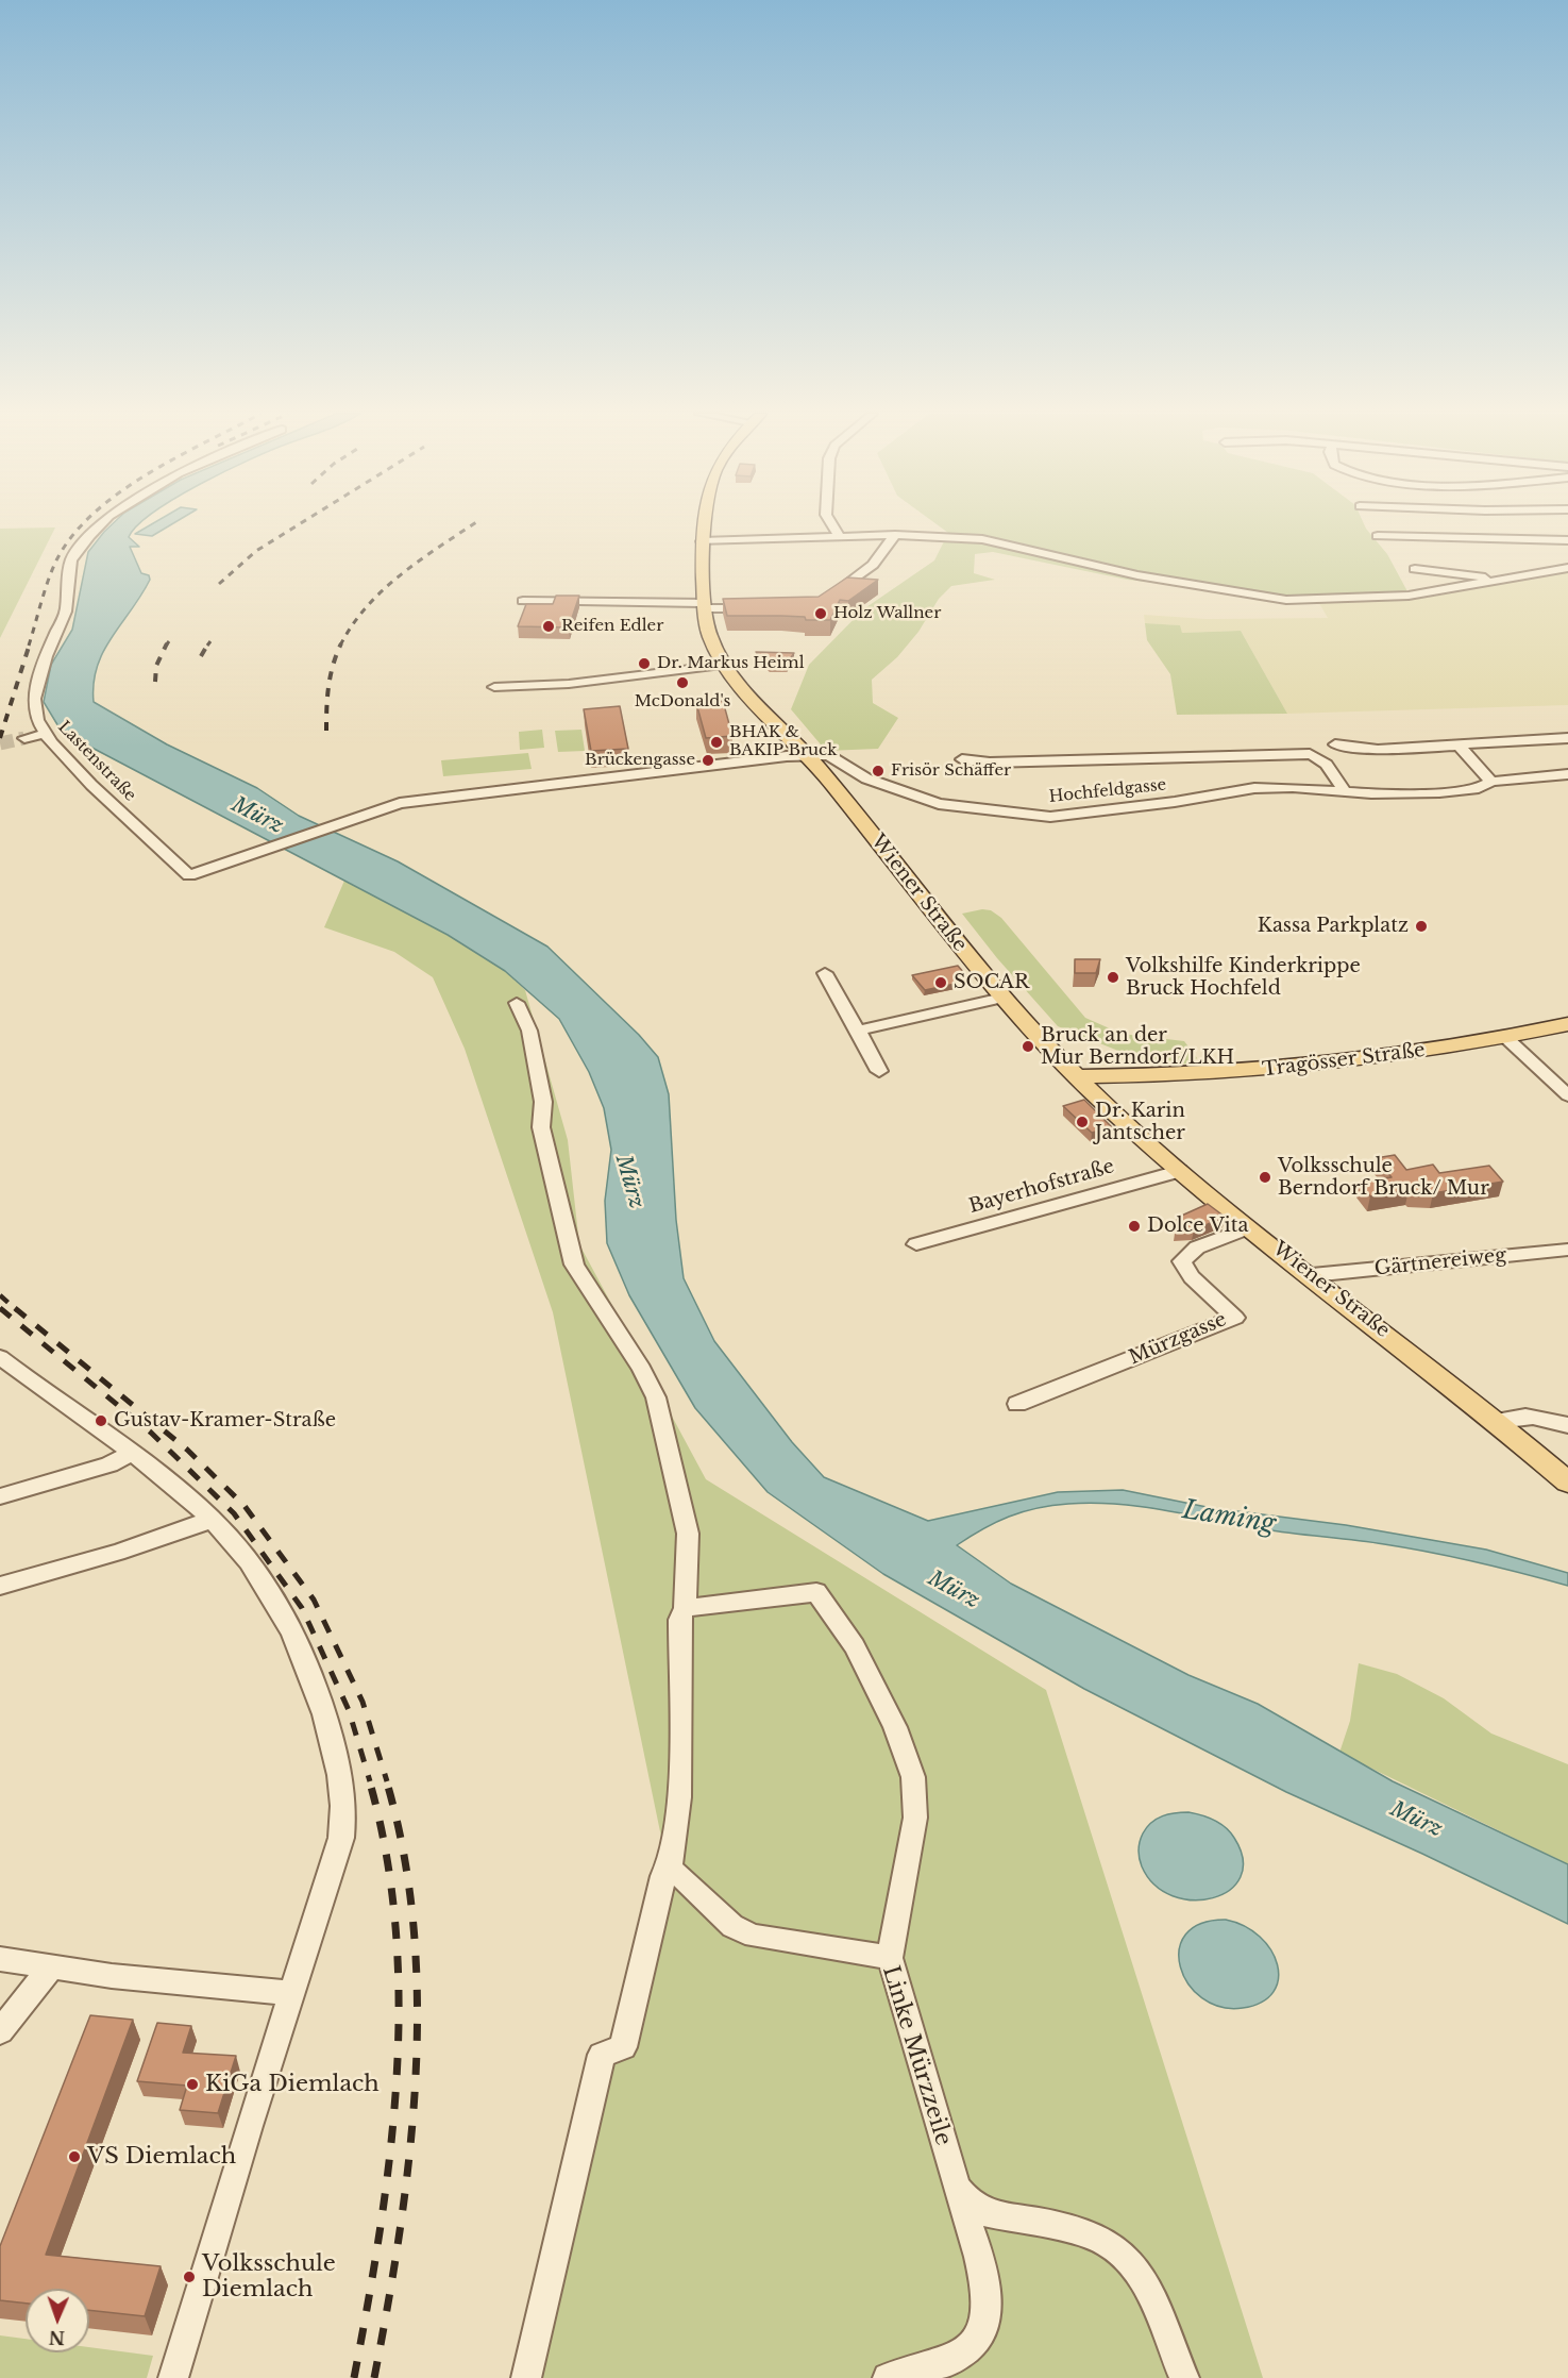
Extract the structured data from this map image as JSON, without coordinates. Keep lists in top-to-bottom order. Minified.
{"streets":{"main road":["Wiener Straße","Tragösser Straße"],"street":["Lastenstraße","Hochfeldgasse","Bayerhofstraße","Gärtnereiweg","Mürzgasse","Linke Mürzzeile"]},"crossings":[["Lastenstraße","Hochfeldgasse"],["Lastenstraße","Wiener Straße"],["Hochfeldgasse","Wiener Straße"],["Wiener Straße","Tragösser Straße"],["Wiener Straße","Bayerhofstraße"],["Wiener Straße","Gärtnereiweg"],["Wiener Straße","Mürzgasse"]],"water":["Mürz","Laming"],"places":["Holz Wallner","Reifen Edler","Dr. Markus Heiml","McDonald's","BHAK & BAKIP Bruck","Brückengasse","Frisör Schäffer","Kassa Parkplatz","Volkshilfe Kinderkrippe Bruck Hochfeld","SOCAR","Bruck an der Mur Berndorf/LKH","Dr. Karin Jantscher","Volksschule Berndorf Bruck/ Mur","Dolce Vita","Gustav-Kramer-Straße","KiGa Diemlach","VS Diemlach","Volksschule Diemlach"],"north":"bottom"}
